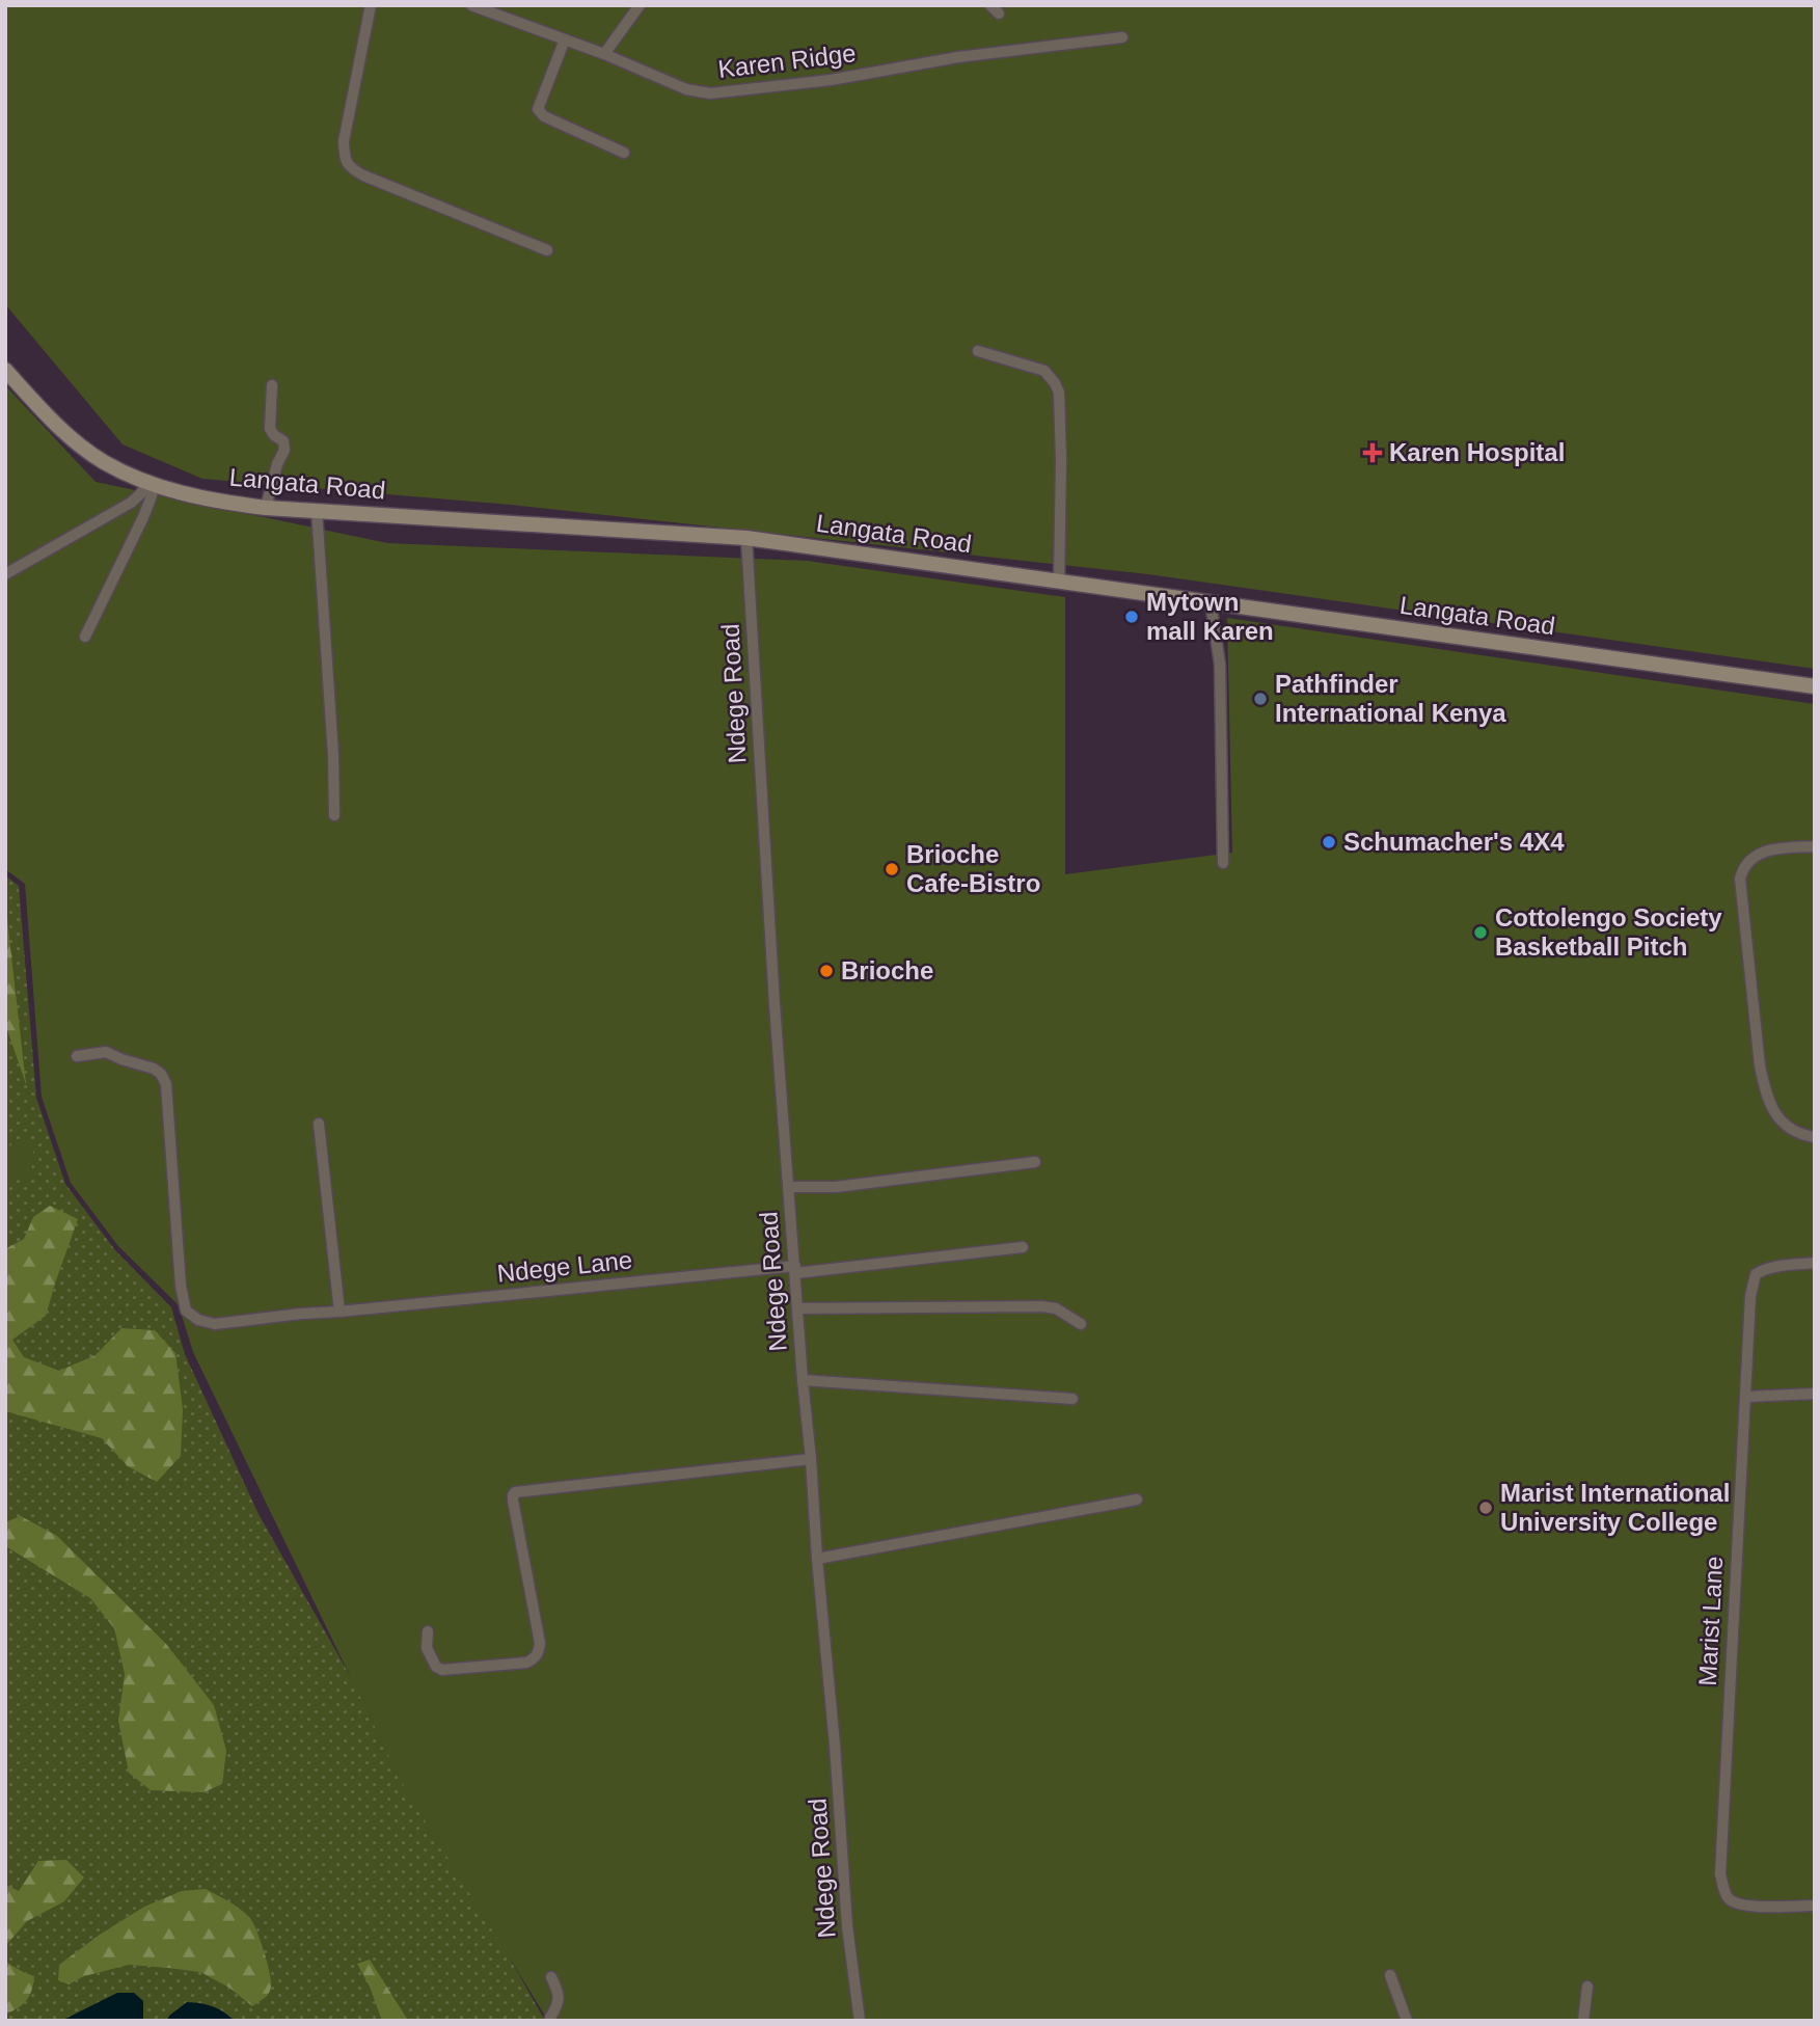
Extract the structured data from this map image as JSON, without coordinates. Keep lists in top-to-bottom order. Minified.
{"streets":{"main road":["Langata Road"],"street":["Karen Ridge","Ndege Road","Ndege Lane","Marist Lane"]},"crossings":[["Langata Road","Ndege Road"],["Ndege Road","Ndege Lane"]],"places":{"health":["Karen Hospital"],"other":["Mytown mall Karen","Pathfinder International Kenya","Schumacher's 4X4","Brioche Cafe-Bistro","Cottolengo Society Basketball Pitch","Brioche","Marist International University College"]}}
